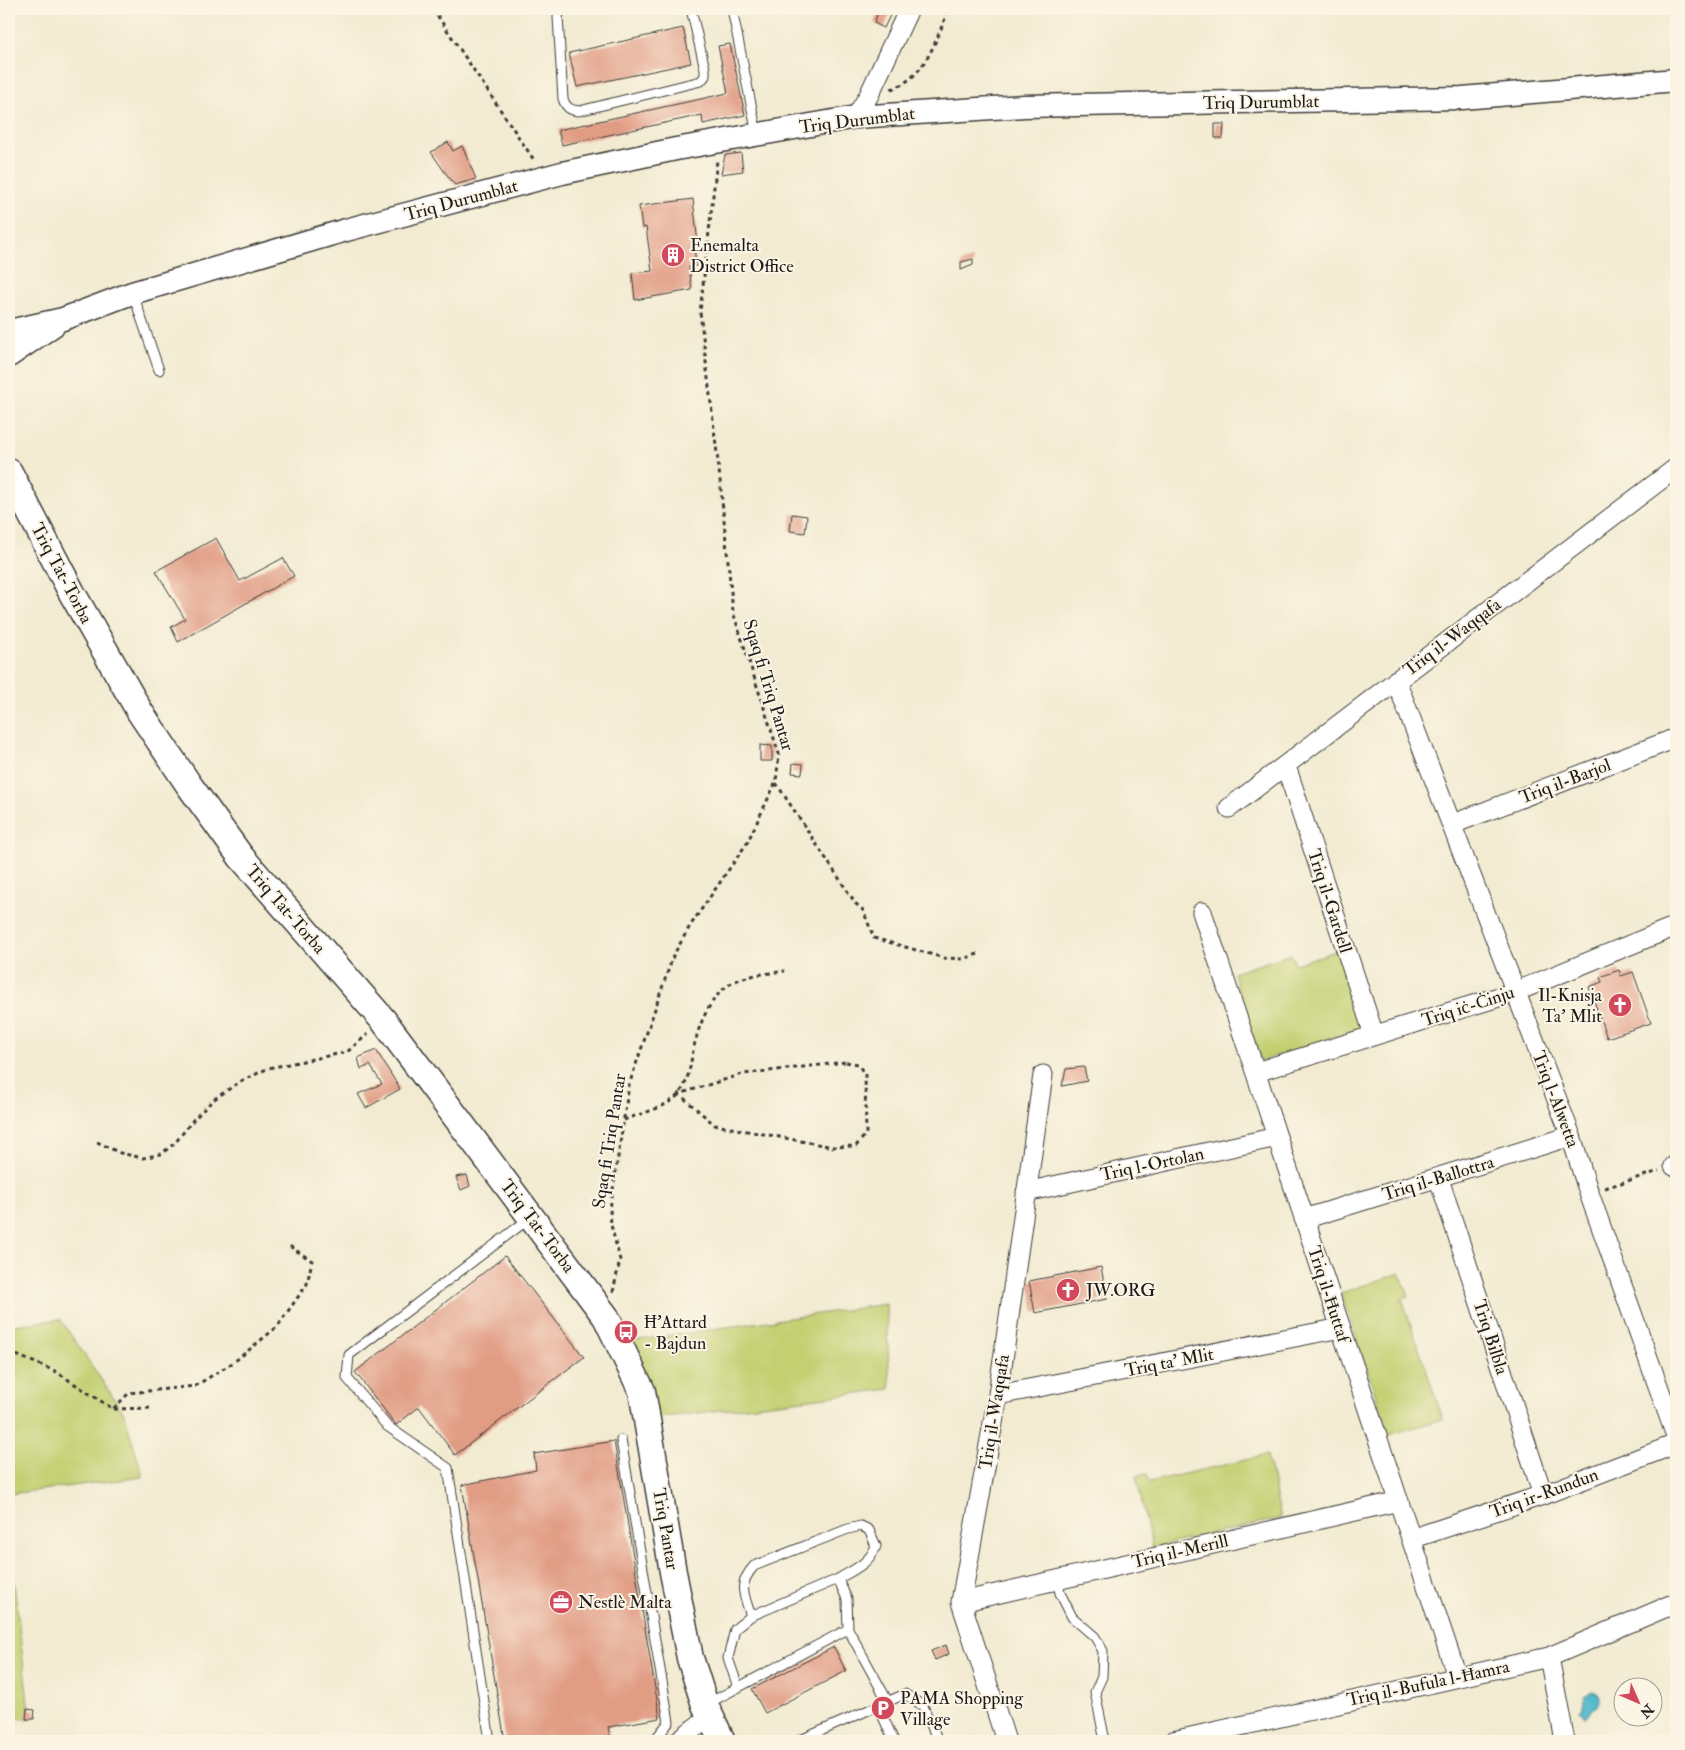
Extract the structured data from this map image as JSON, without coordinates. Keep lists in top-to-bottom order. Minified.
{"streets":{"main road":["Triq Tat-Torba","Triq Pantar"],"street":["Triq Durumblat","Triq il-Waqqafa","Triq il-Barjol","Triq il-Gardell","Triq iċ-Ċinju","Triq l-Alwetta","Triq l-Ortolan","Triq il-Ballottra","Triq il-Ħuttaf","Triq Bilbla","Triq ta' Mlit","Triq ir-Rundun","Triq il-Merill","Triq il-Bufula l-Ħamra"],"path":["Sqaq fi Triq Pantar"]},"crossings":[["Triq Durumblat","Sqaq fi Triq Pantar"],["Triq Tat-Torba","Sqaq fi Triq Pantar"],["Triq Tat-Torba","Triq Pantar"],["Triq il-Waqqafa","Triq il-Gardell"],["Triq il-Waqqafa","Triq l-Alwetta"],["Triq il-Waqqafa","Triq l-Ortolan"],["Triq il-Waqqafa","Triq ta' Mlit"],["Triq il-Waqqafa","Triq il-Merill"],["Sqaq fi Triq Pantar","Triq Pantar"],["Triq il-Barjol","Triq l-Alwetta"],["Triq il-Gardell","Triq iċ-Ċinju"],["Triq iċ-Ċinju","Triq l-Alwetta"],["Triq iċ-Ċinju","Triq il-Ħuttaf"],["Triq l-Alwetta","Triq il-Ballottra"],["Triq l-Ortolan","Triq il-Ħuttaf"],["Triq il-Ballottra","Triq il-Ħuttaf"],["Triq il-Ballottra","Triq Bilbla"],["Triq il-Ħuttaf","Triq ta' Mlit"],["Triq il-Ħuttaf","Triq ir-Rundun"],["Triq il-Ħuttaf","Triq il-Merill"],["Triq il-Ħuttaf","Triq il-Bufula l-Ħamra"],["Triq Bilbla","Triq ir-Rundun"]],"places":{"building":["Enemalta District Office"],"church":["Il-Knisja Ta' Mlit","JW.ORG"],"bus stop":["Ħ'Attard - Bajdun"],"office":["Nestlè Malta"],"parking":["PAMA Shopping Village"]},"north":"bottom right"}
